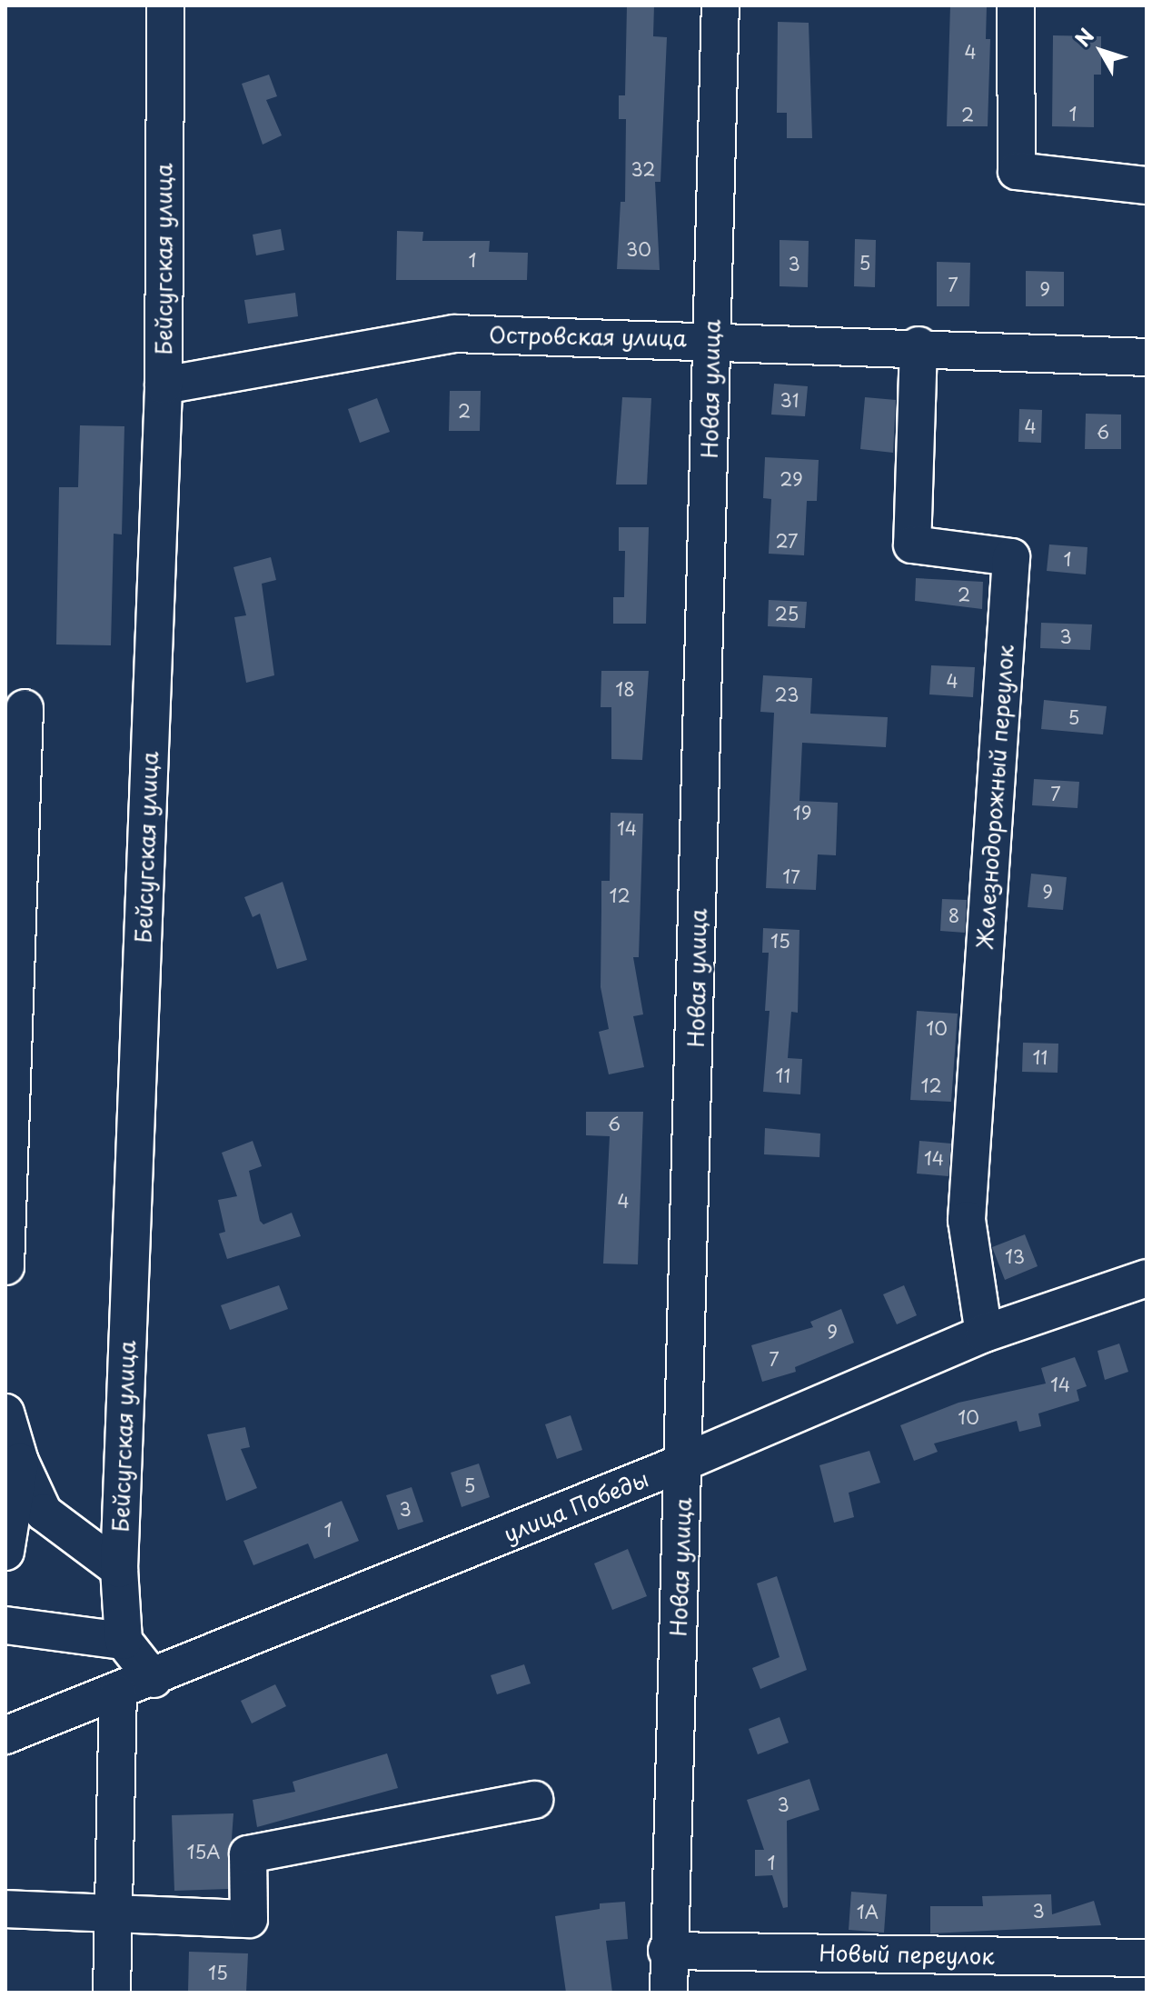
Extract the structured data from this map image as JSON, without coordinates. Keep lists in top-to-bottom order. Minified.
{"streets":{"street":["Бейсугская улица","Островская улица","Новая улица","Железнодорожный переулок","улица Победы","Новый переулок"]},"crossings":[["Бейсугская улица","Островская улица"],["Островская улица","Новая улица"],["Островская улица","Железнодорожный переулок"],["Новая улица","улица Победы"],["Новая улица","Новый переулок"],["Железнодорожный переулок","улица Победы"]],"house_numbers":["4","1","2","32","30","1","5","3","7","9","31","2","4","6","29","27","1","2","25","3","4","18","23","5","7","19","14","17","9","12","8","15","10","11","11","12","6","14","4","13","9","7","14","10","5","3","1","3","15А","1","3","1А","15"],"north":"top left"}
